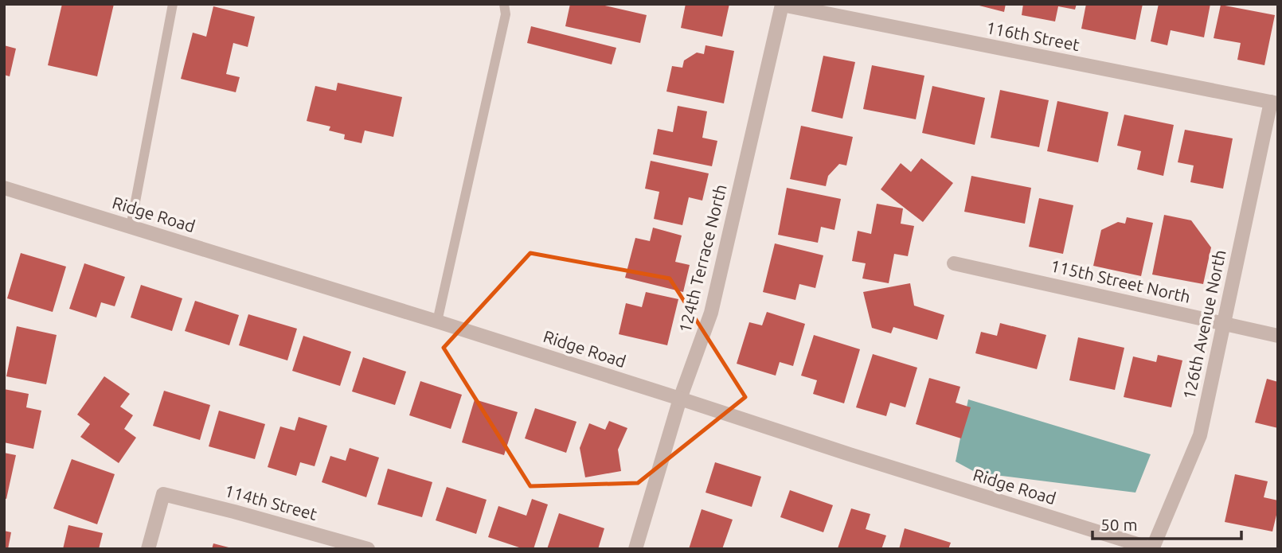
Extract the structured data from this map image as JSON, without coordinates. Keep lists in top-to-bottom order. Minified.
{"streets":{"street":["116th Street","Ridge Road","124th Terrace North","115th Street North","126th Avenue North","114th Street"]},"crossings":[["116th Street","124th Terrace North"],["116th Street","126th Avenue North"],["Ridge Road","124th Terrace North"],["Ridge Road","126th Avenue North"],["115th Street North","126th Avenue North"]],"scale_bar":"50 m"}
